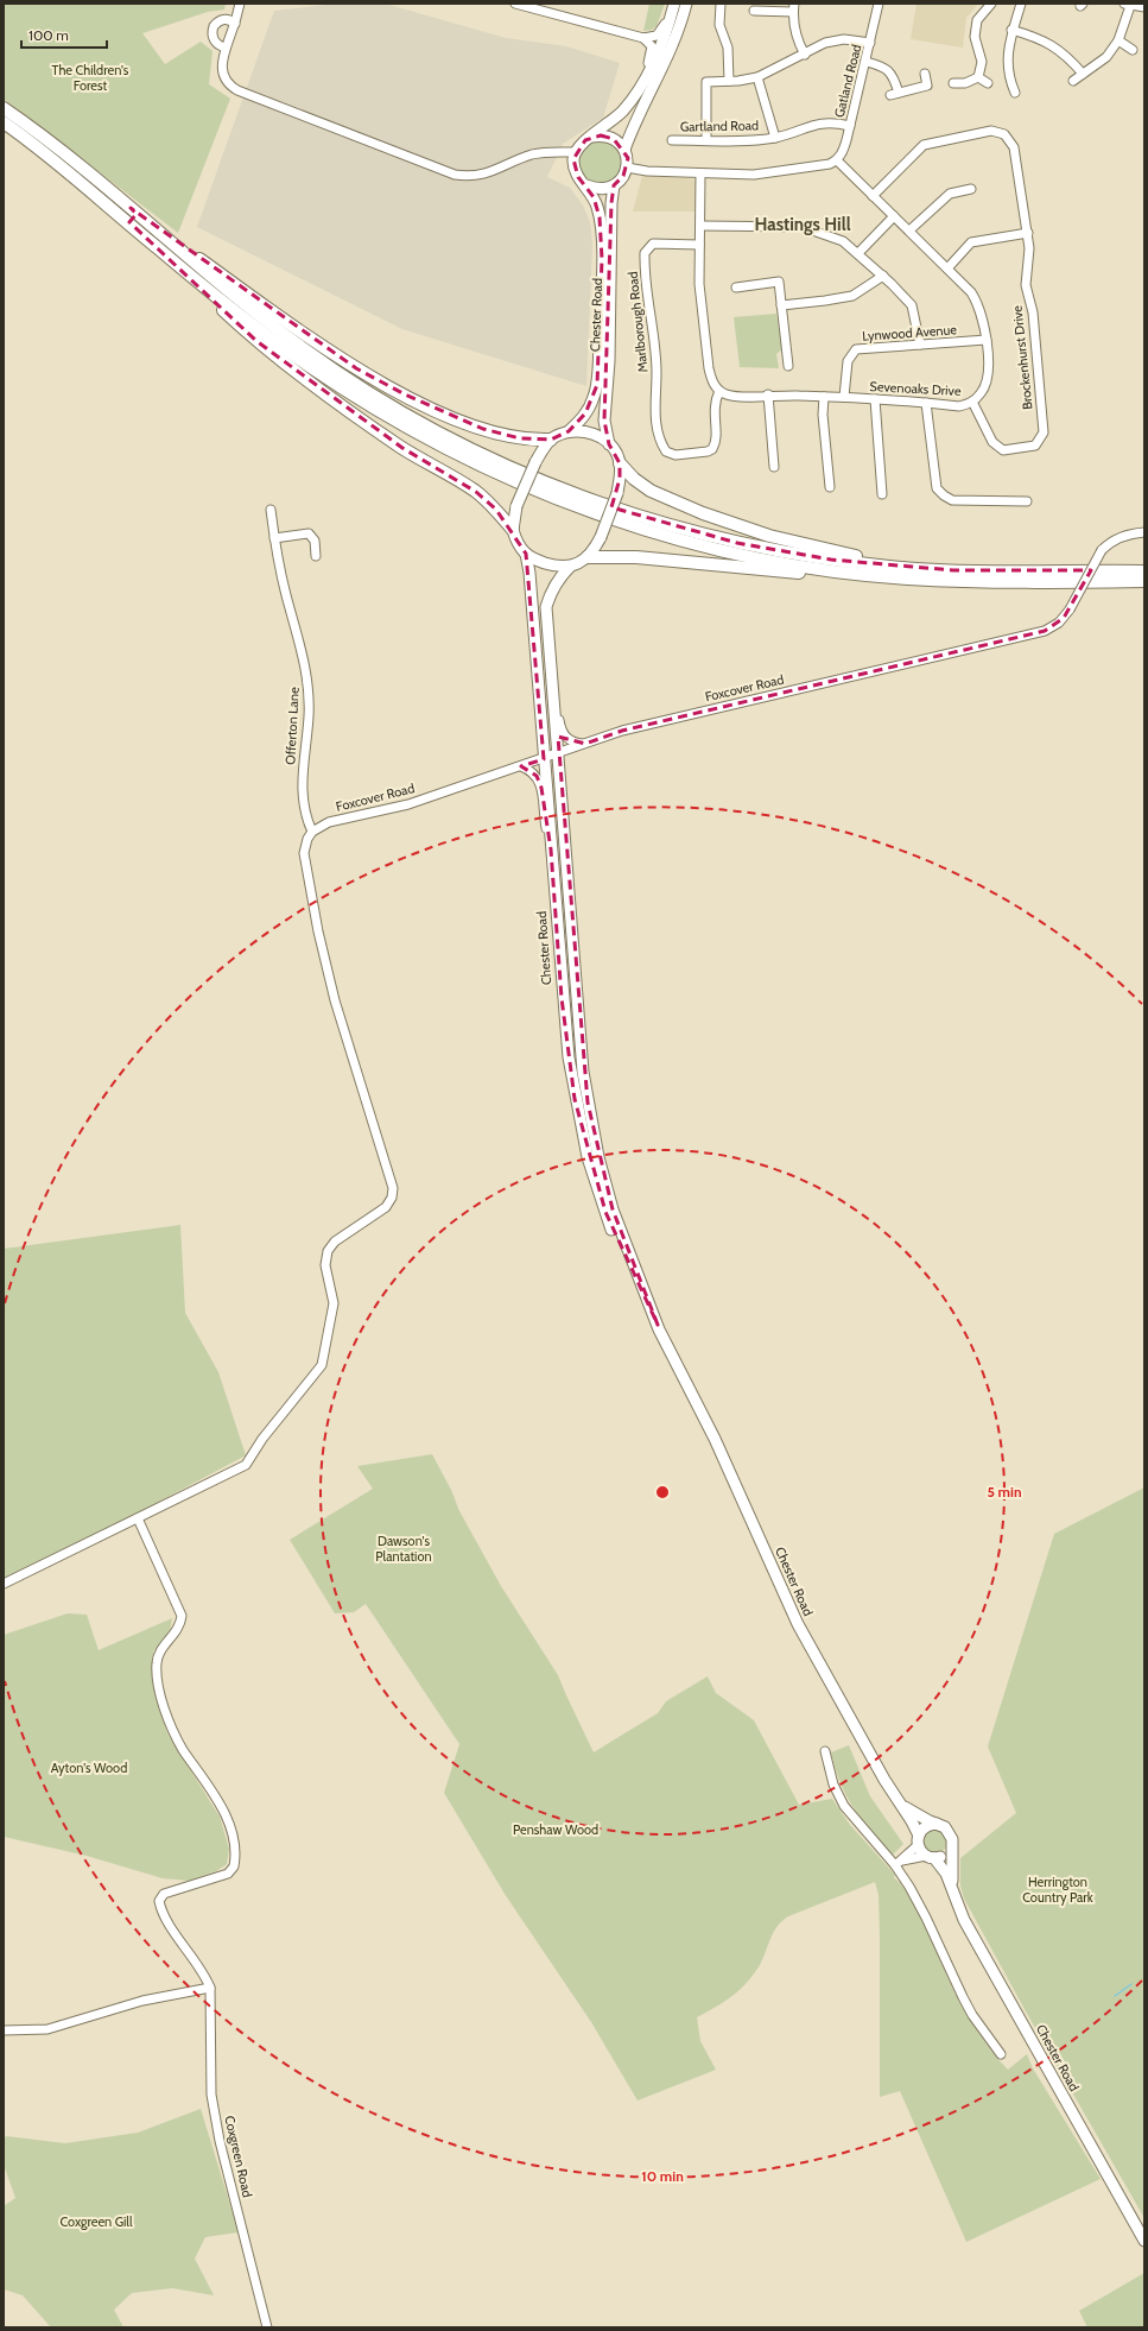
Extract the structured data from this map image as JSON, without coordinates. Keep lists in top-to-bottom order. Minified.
{"streets":{"main road":["Chester Road"],"street":["Gatland Road","Gartland Road","Marlborough Road","Lynwood Avenue","Brockenhurst Drive","Sevenoaks Drive","Foxcover Road","Offerton Lane","Coxgreen Road"]},"crossings":[["Gatland Road","Gartland Road"],["Gatland Road","Sevenoaks Drive"],["Chester Road","Foxcover Road"],["Marlborough Road","Sevenoaks Drive"],["Lynwood Avenue","Sevenoaks Drive"],["Brockenhurst Drive","Sevenoaks Drive"],["Foxcover Road","Offerton Lane"]],"districts":["Hastings Hill"],"parks":["The Children's Forest","Dawson's Plantation","Ayton's Wood","Penshaw Wood","Herrington Country Park","Coxgreen Gill"],"scale_bar":"100 m","rings":["5 min","10 min"]}
